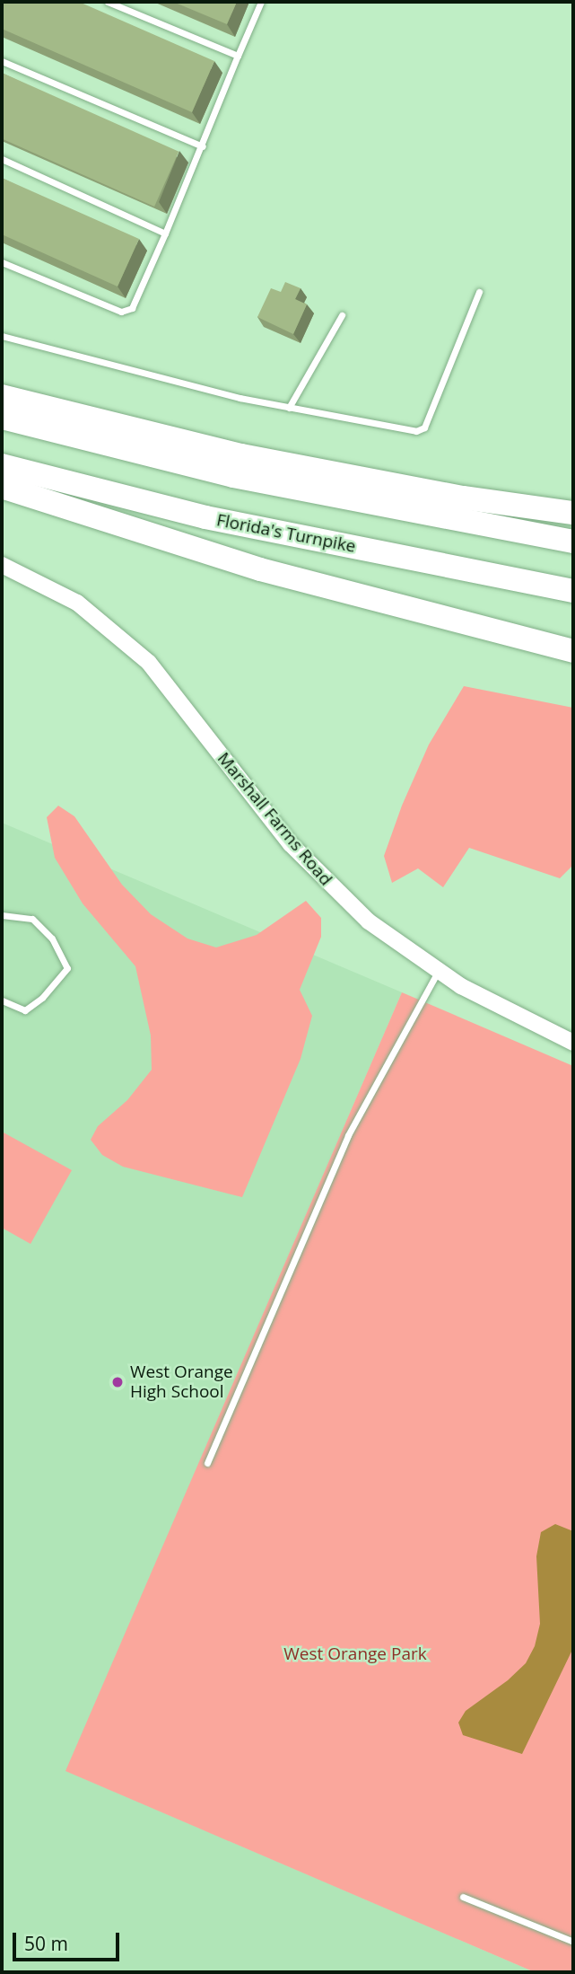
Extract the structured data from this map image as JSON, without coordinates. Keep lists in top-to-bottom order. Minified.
{"streets":{"highway":["Florida's Turnpike"],"street":["Marshall Farms Road"]},"parks":["West Orange Park"],"places":["West Orange High School"],"scale_bar":"50 m"}
